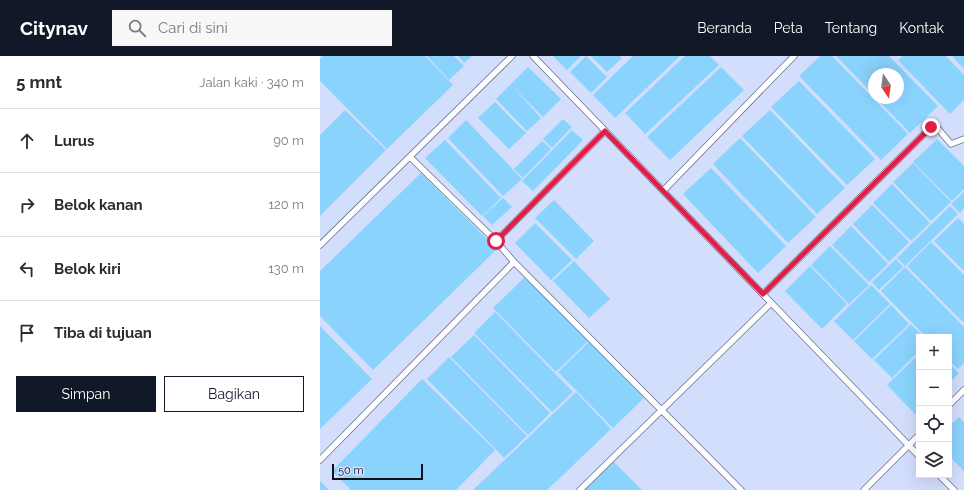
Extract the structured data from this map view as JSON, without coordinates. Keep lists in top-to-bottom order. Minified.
{"scale_bar":"50 m","north":"bottom","page":{"header":"Citynav","search":"Cari di sini","nav":["Beranda","Peta","Tentang","Kontak"],"heading":["5 mnt","Jalan kaki · 340 m"],"list":[["Lurus","90 m"],["Belok kanan","120 m"],["Belok kiri","130 m"],"Tiba di tujuan"],"map_buttons":["+","−"],"buttons":["Simpan","Bagikan"],"scale":"50 m"}}
